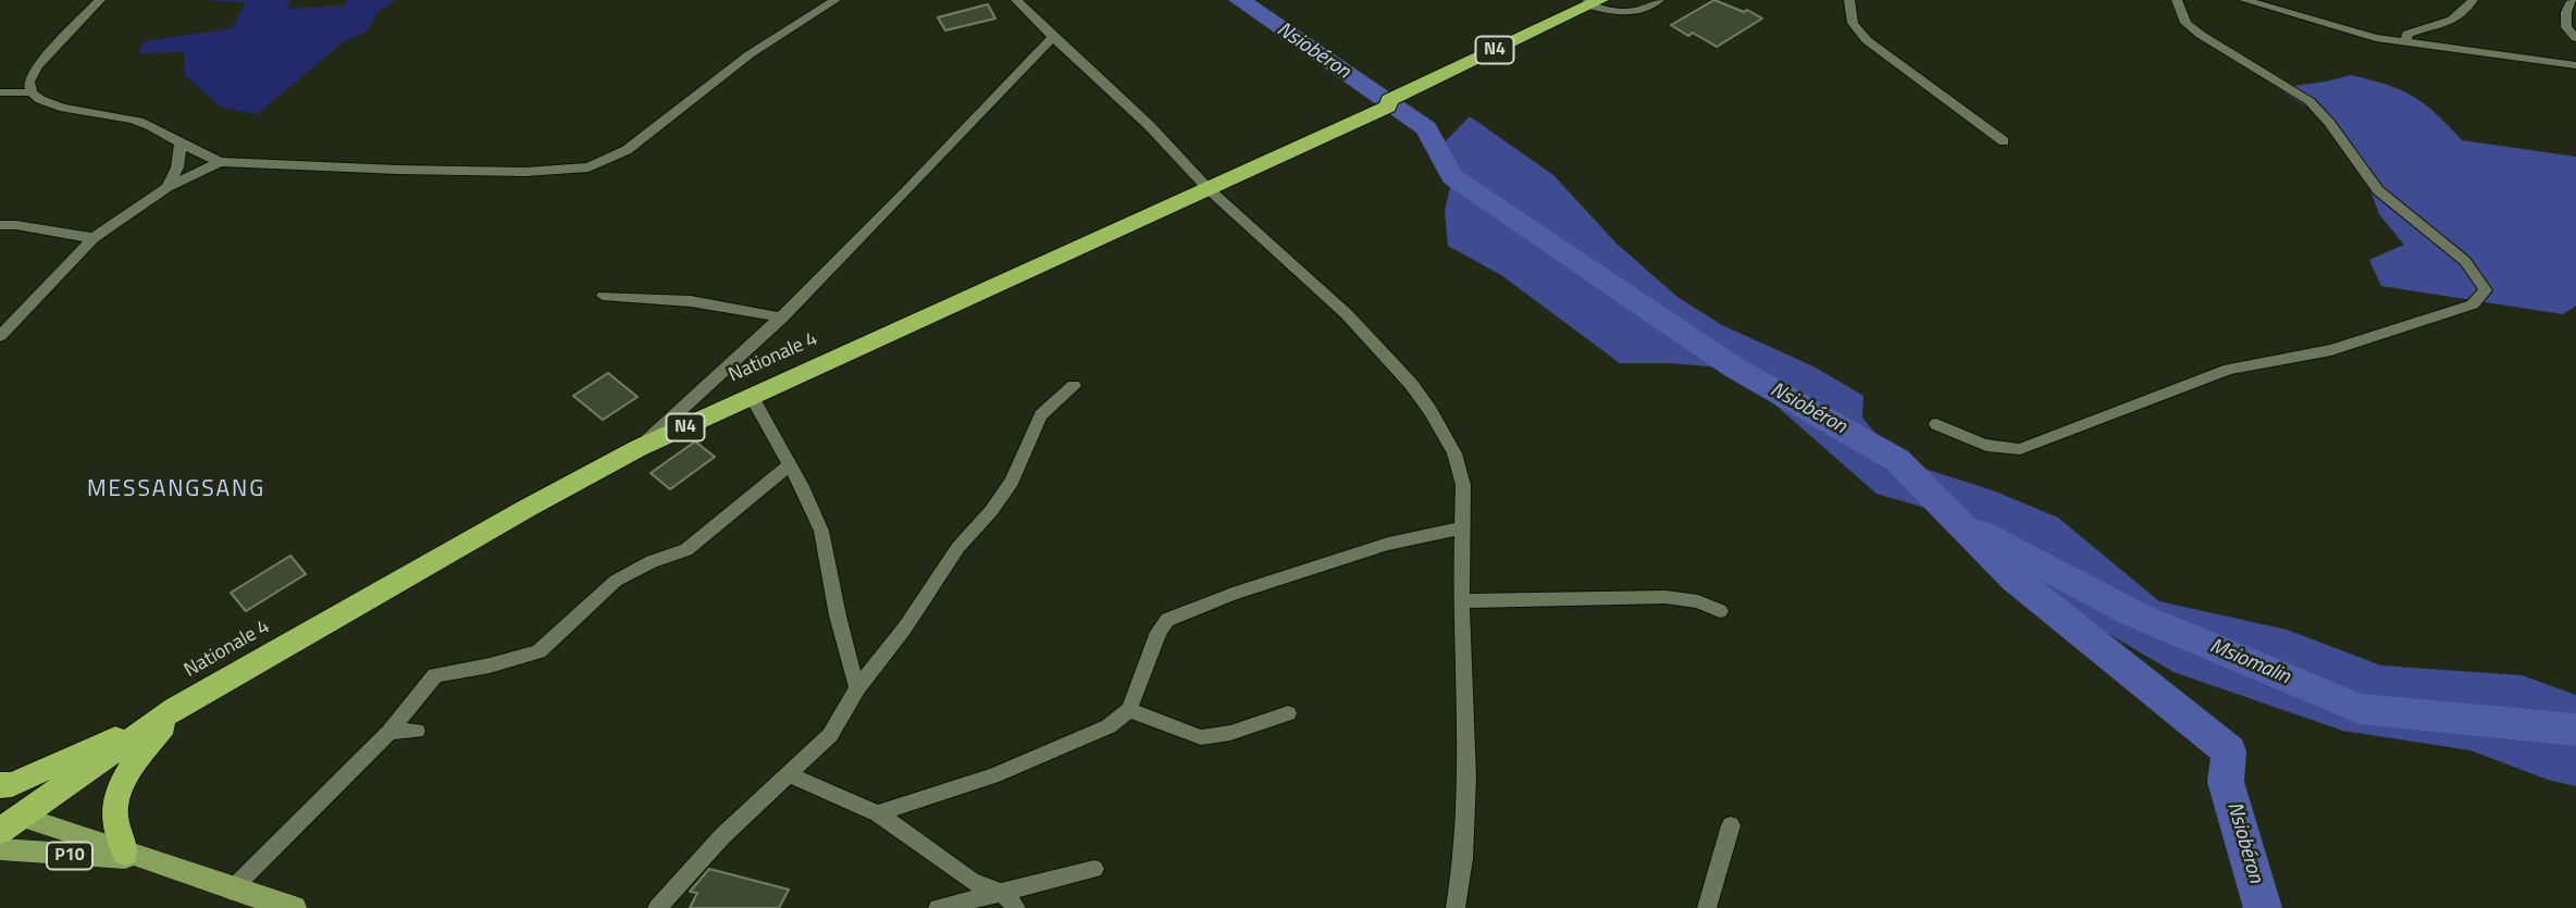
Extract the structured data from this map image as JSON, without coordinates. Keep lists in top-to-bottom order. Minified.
{"streets":{"highway":["N4","Nationale 4"],"main road":["P10"]},"crossings":[["Nationale 4","P10"]],"districts":["MESSANGSANG"],"water":["Nsiobéron","Msiomalin"]}
